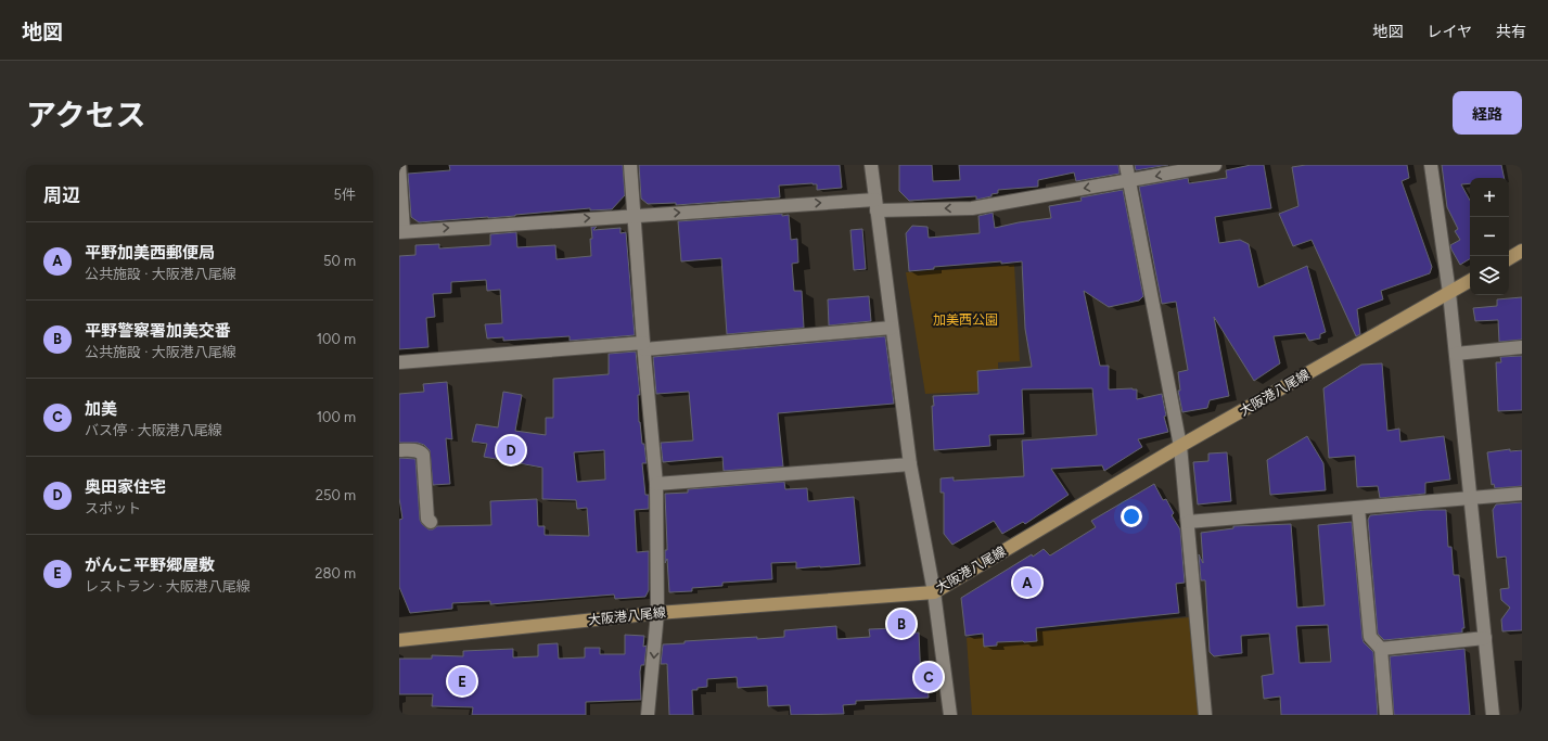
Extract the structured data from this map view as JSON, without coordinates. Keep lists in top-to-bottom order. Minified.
{"streets":{"main road":["大阪港八尾線"]},"parks":["加美西公園"],"page":{"header":"地図","nav":["地図","レイヤ","共有"],"title":"アクセス","buttons":"経路","heading":["周辺","5件"],"map_buttons":["+","−"],"list":[{"mark":"A","name":"平野加美西郵便局","note":"公共施設 · 大阪港八尾線","value":"50 m"},{"mark":"B","name":"平野警察署加美交番","note":"公共施設 · 大阪港八尾線","value":"100 m"},{"mark":"C","name":"加美","note":"バス停 · 大阪港八尾線","value":"100 m"},{"mark":"D","name":"奥田家住宅","note":"スポット","value":"250 m"},{"mark":"E","name":"がんこ平野郷屋敷","note":"レストラン · 大阪港八尾線","value":"280 m"}],"pins":["D","A","B","C","E"]}}
